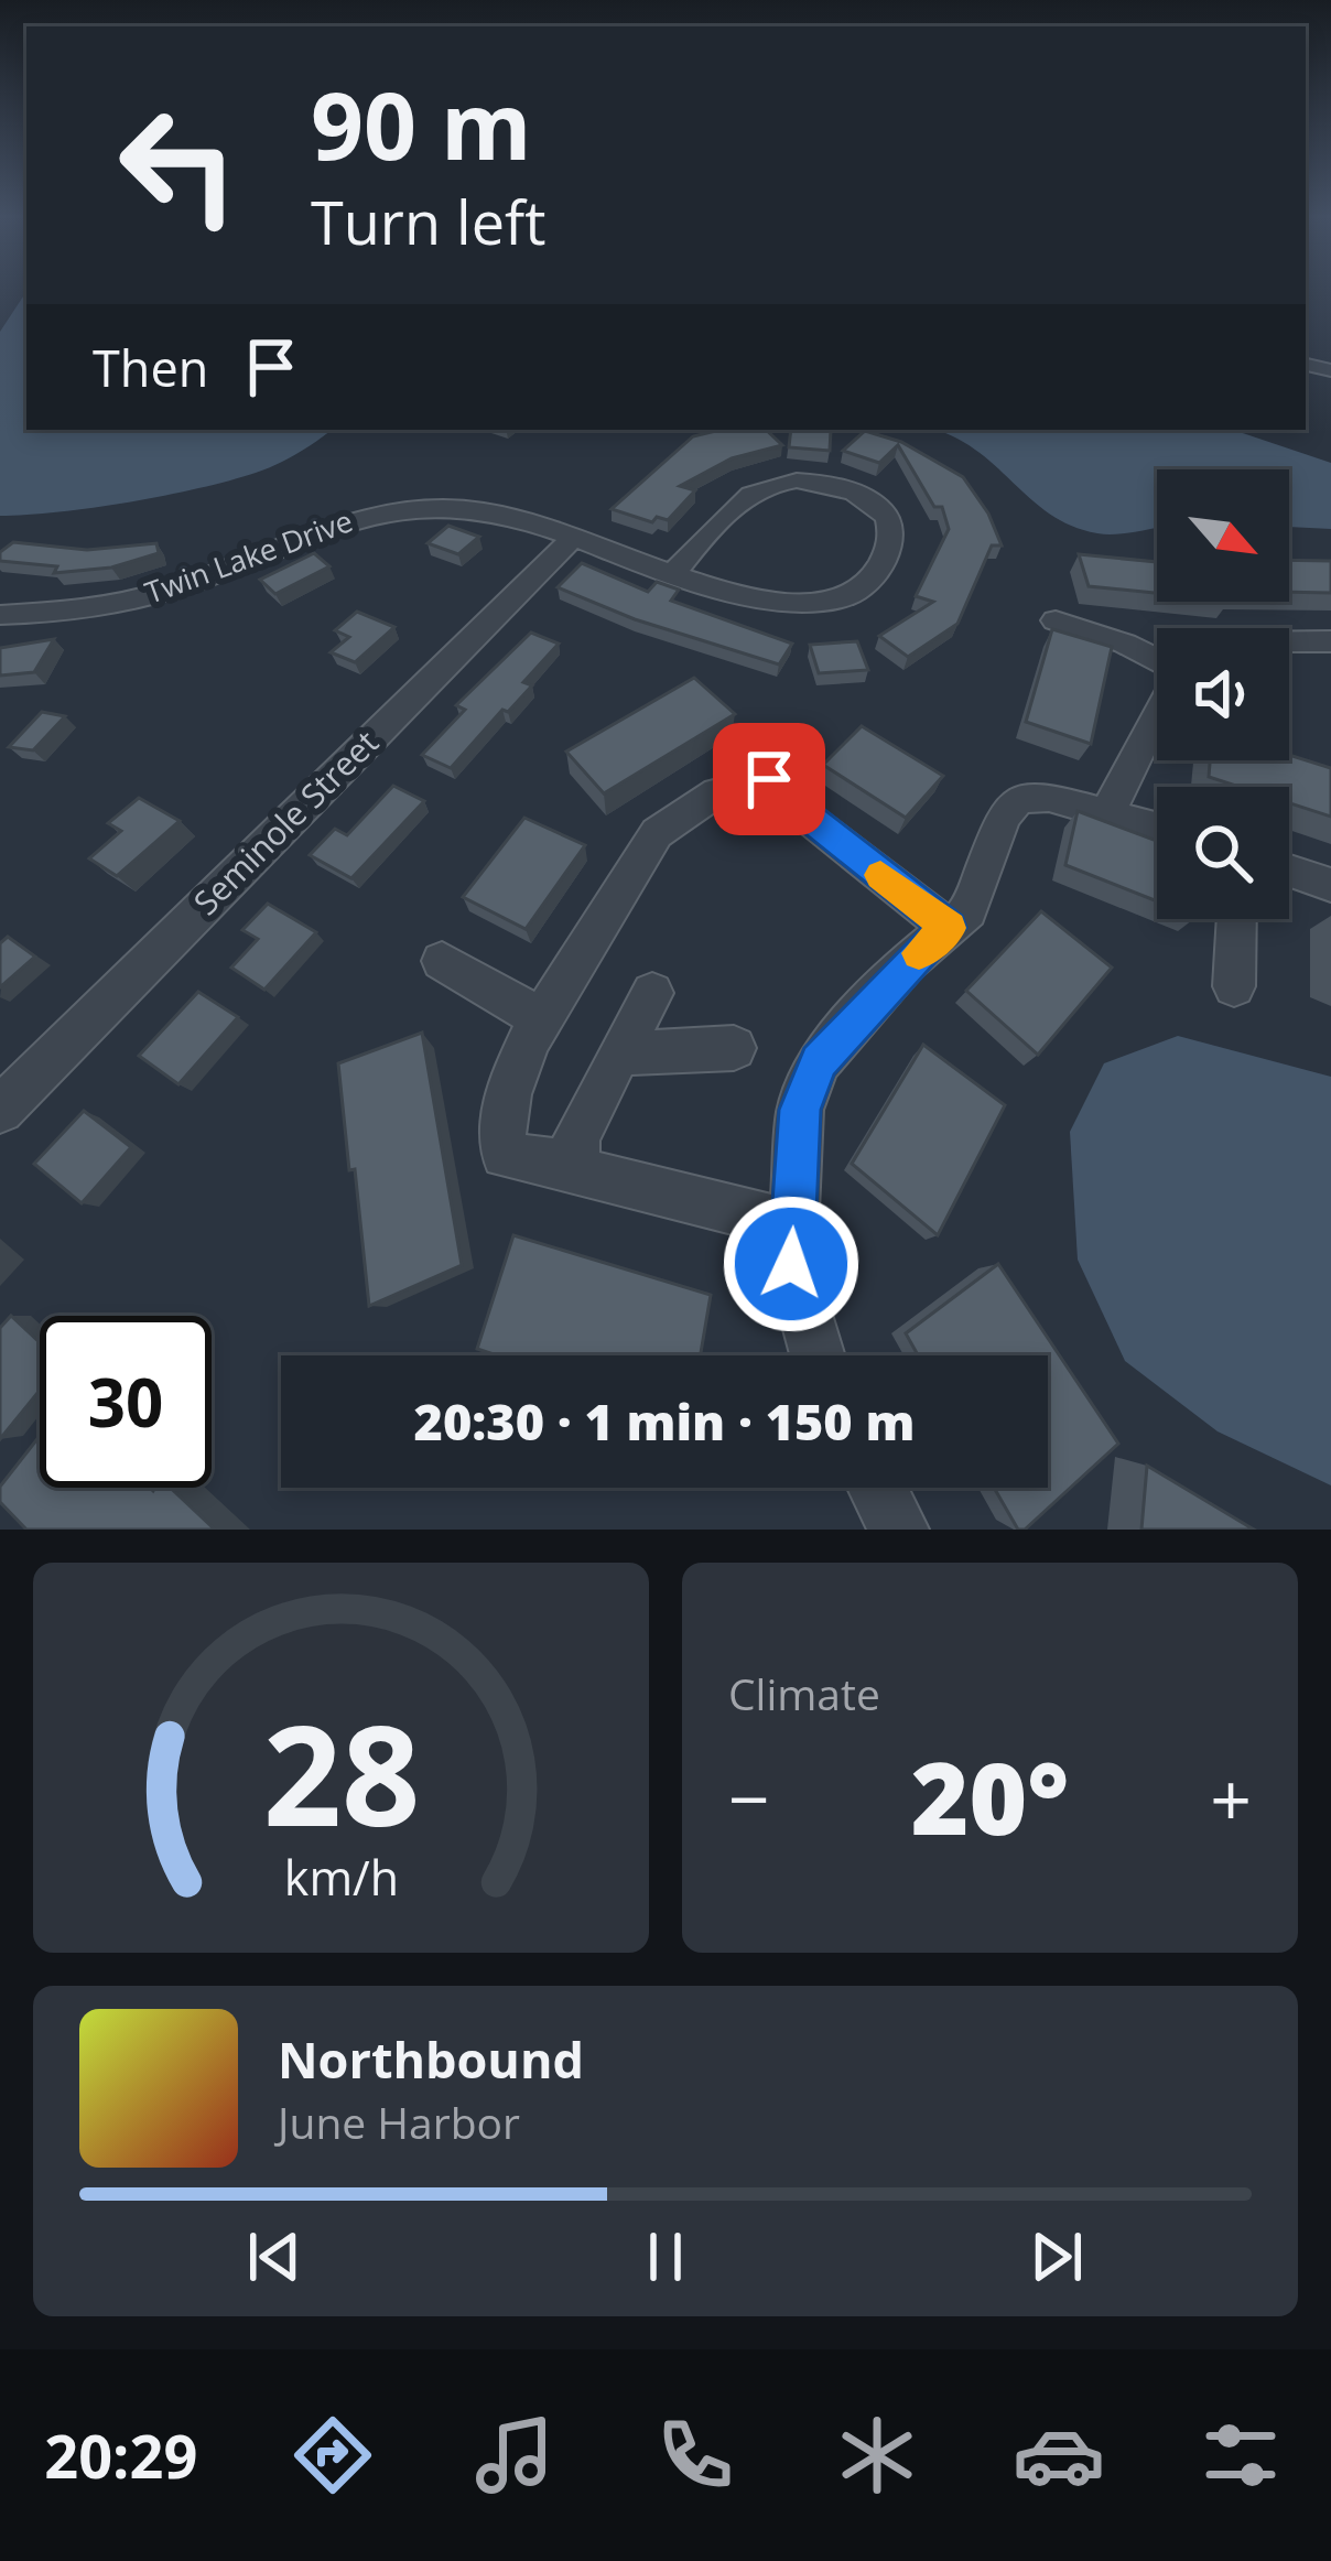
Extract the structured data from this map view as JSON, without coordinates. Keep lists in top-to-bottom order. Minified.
{"streets":{"street":["Twin Lake Drive","Seminole Street"]},"crossings":[["Twin Lake Drive","Seminole Street"]],"north":"bottom right","page":{"turn":["90 m","Turn left"],"then":"Then","limit":"30","trip":"20:30 · 1 min · 150 m","tile":"Climate","heat":["−","20°","+"],"song":["Northbound","June Harbor"],"tabs":"20:29","gauge":["28","km/h"]}}
